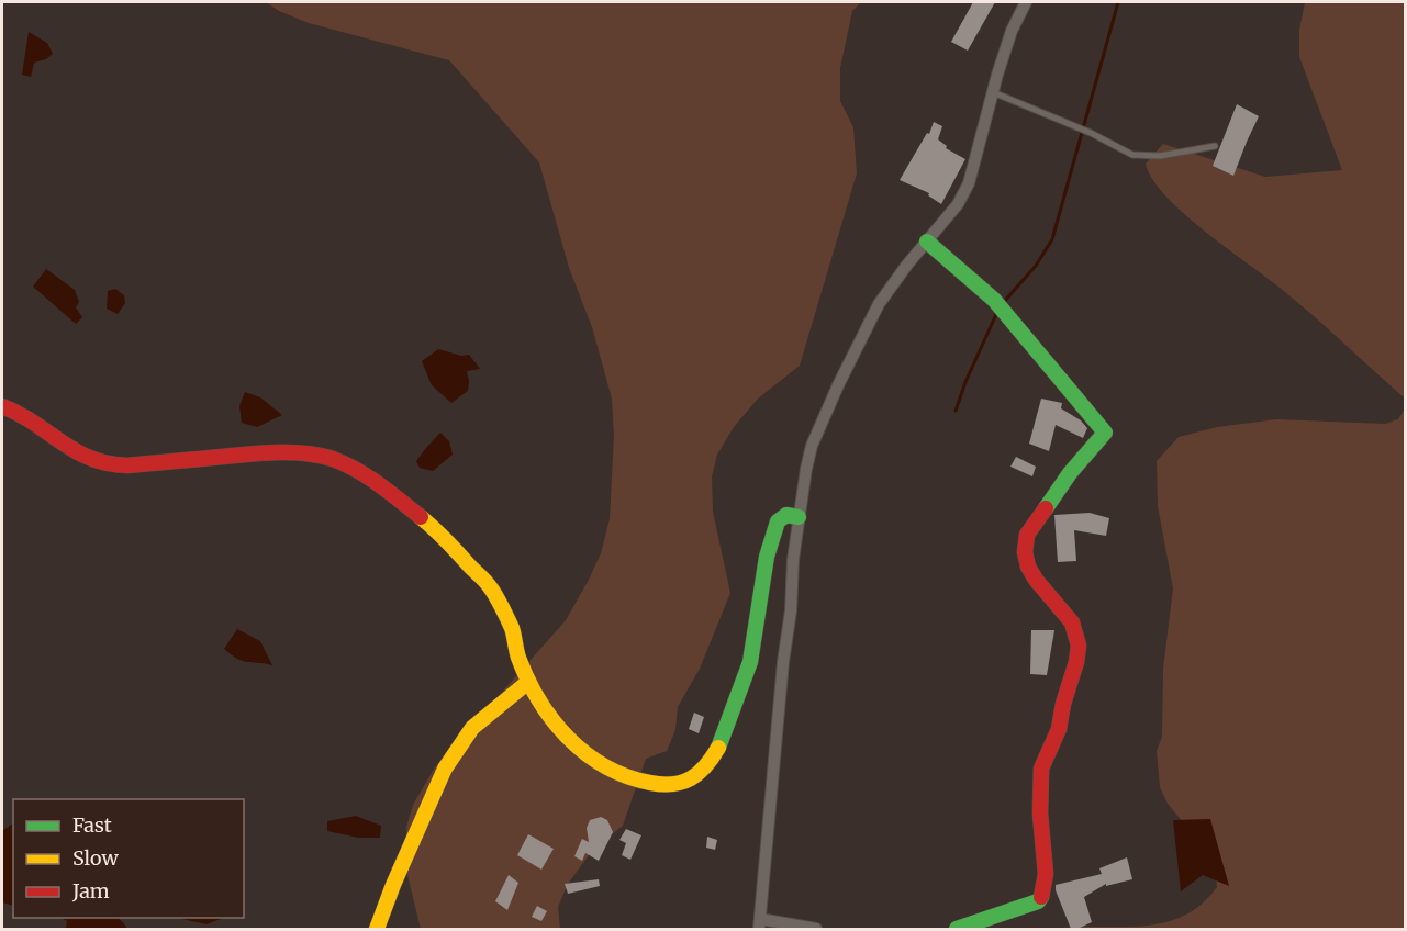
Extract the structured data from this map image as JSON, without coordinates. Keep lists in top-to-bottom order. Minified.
{"legend":["Fast","Slow","Jam"]}
